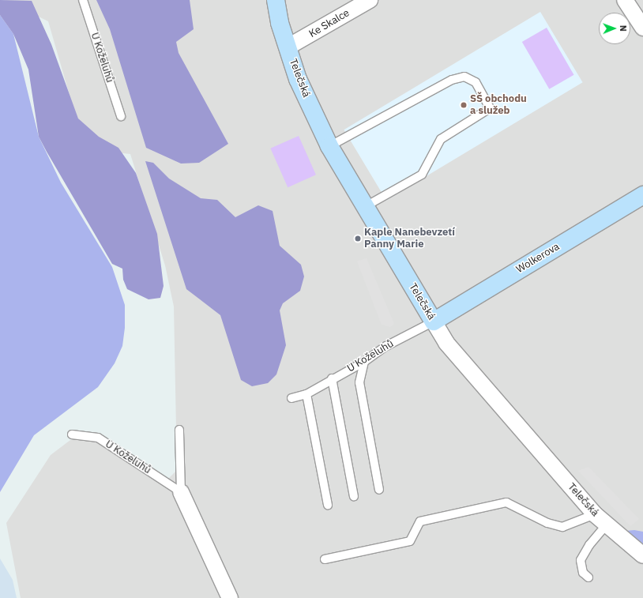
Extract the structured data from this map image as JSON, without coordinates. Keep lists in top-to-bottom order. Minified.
{"streets":{"street":["Ke Skalce","Telečská","Wolkerova"],"lane":["U Koželuhů"]},"crossings":[["Ke Skalce","Telečská"],["U Koželuhů","Telečská"],["U Koželuhů","Wolkerova"],["Telečská","Wolkerova"]],"places":["SŠ obchodu a služeb","Kaple Nanebevzetí Panny Marie"],"north":"right"}
